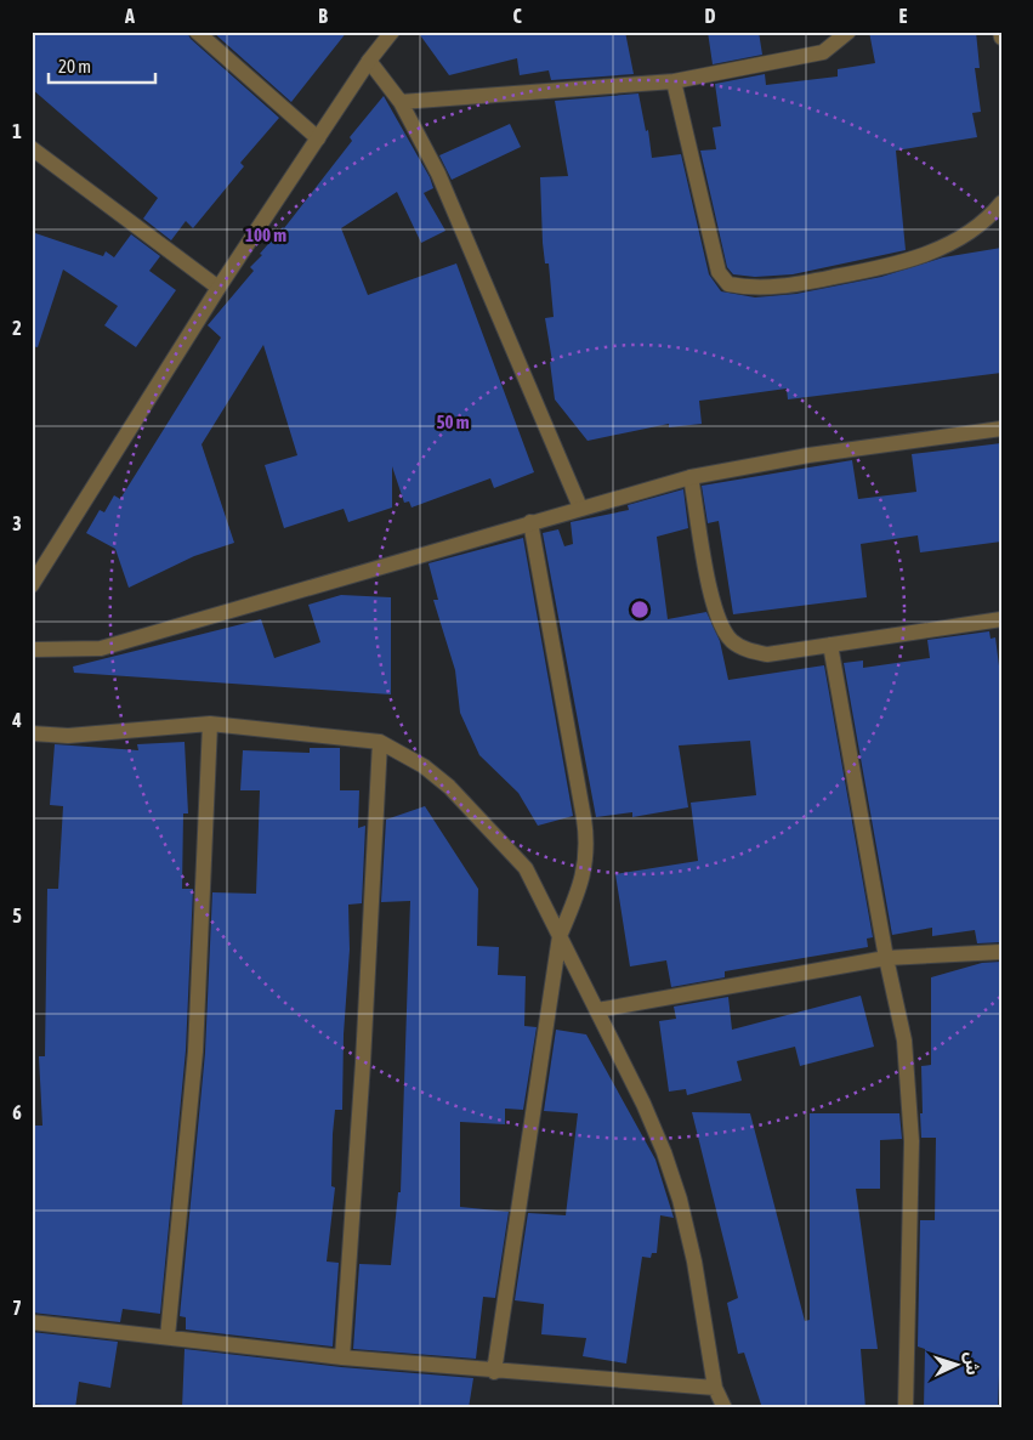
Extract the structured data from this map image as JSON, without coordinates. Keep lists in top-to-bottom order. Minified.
{"scale_bar":"20 m","north":"right","grid":{"columns":["A","B","C","D","E"],"rows":["1","2","3","4","5","6","7"]},"rings":["100 m","50 m"]}
